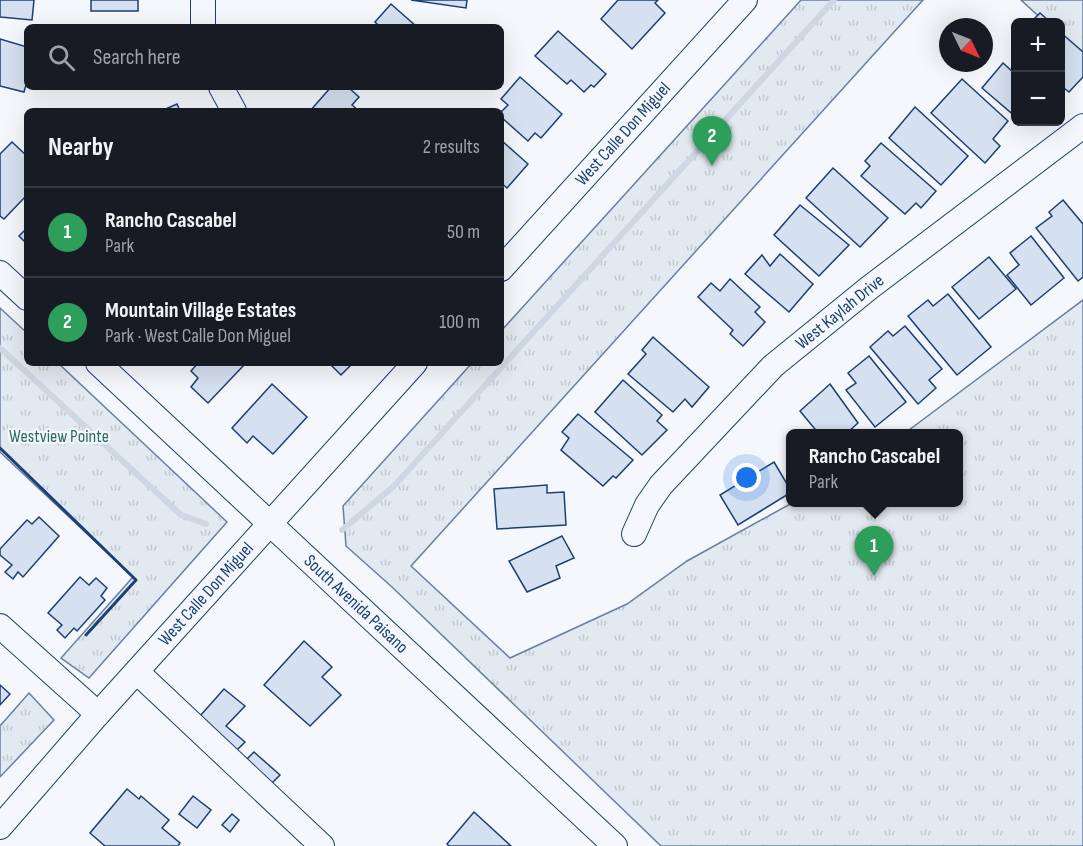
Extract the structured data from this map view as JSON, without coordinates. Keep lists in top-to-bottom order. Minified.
{"streets":{"street":["West Calle Don Miguel","West Kaylah Drive","South Avenida Paisano"]},"crossings":[["West Calle Don Miguel","South Avenida Paisano"]],"parks":["Westview Pointe"],"north":"bottom right","page":{"map_buttons":["+","−"],"search":"Search here","heading":["Nearby","2 results"],"pins":["2","1"],"list":[{"mark":"1","name":"Rancho Cascabel","note":"Park","value":"50 m"},{"mark":"2","name":"Mountain Village Estates","note":"Park · West Calle Don Miguel","value":"100 m"}],"popup":["Rancho Cascabel","Park"]}}
